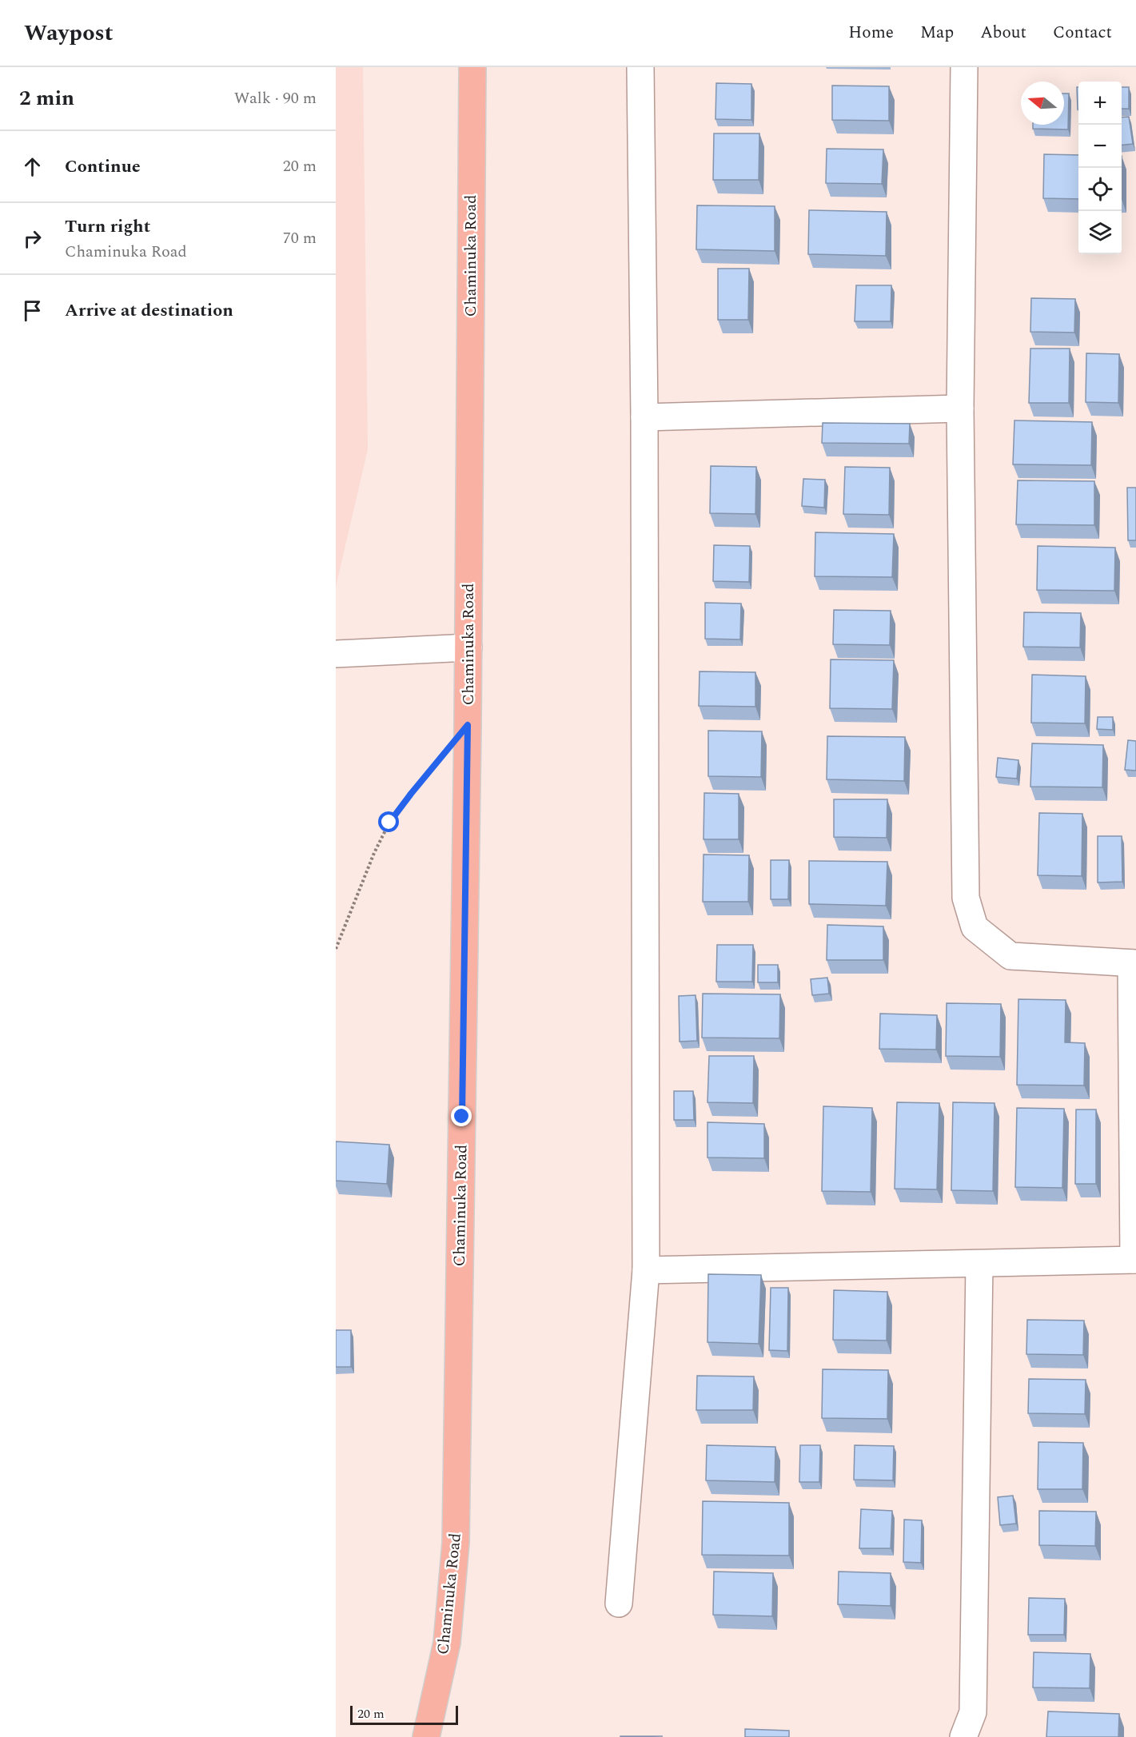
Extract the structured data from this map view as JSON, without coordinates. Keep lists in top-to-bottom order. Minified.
{"streets":{"main road":["Chaminuka Road"]},"scale_bar":"20 m","north":"left","page":{"header":"Waypost","nav":["Home","Map","About","Contact"],"heading":["2 min","Walk · 90 m"],"map_buttons":["+","−"],"list":[["Continue","20 m"],["Turn right","Chaminuka Road","70 m"],"Arrive at destination"],"scale":"20 m"}}
